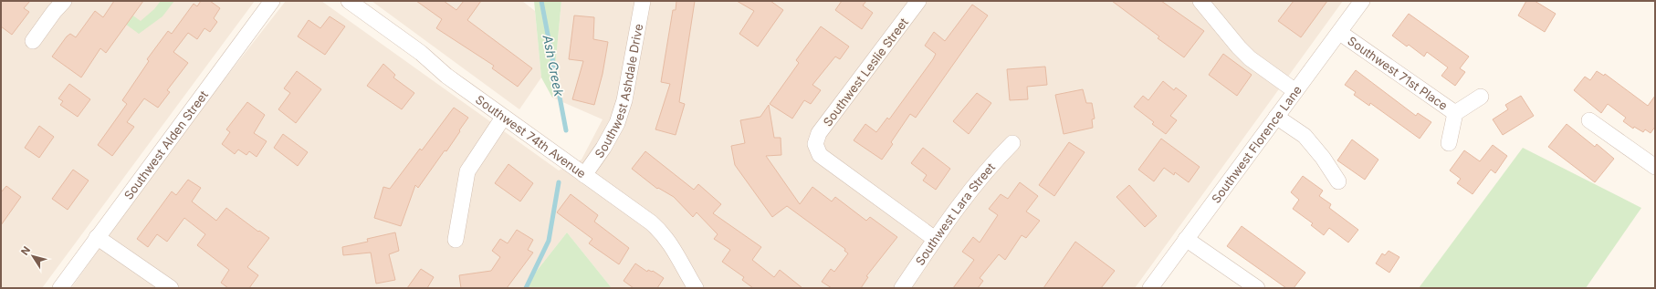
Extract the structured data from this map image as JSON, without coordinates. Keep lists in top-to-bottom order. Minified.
{"streets":{"street":["Southwest Leslie Street","Southwest 71st Place","Southwest Ashdale Drive","Southwest 74th Avenue","Southwest Alden Street","Southwest Florence Lane","Southwest Lara Street"]},"crossings":[["Southwest Leslie Street","Southwest Lara Street"],["Southwest 71st Place","Southwest Florence Lane"],["Southwest Ashdale Drive","Southwest 74th Avenue"]],"water":["Ash Creek"],"north":"top left"}
